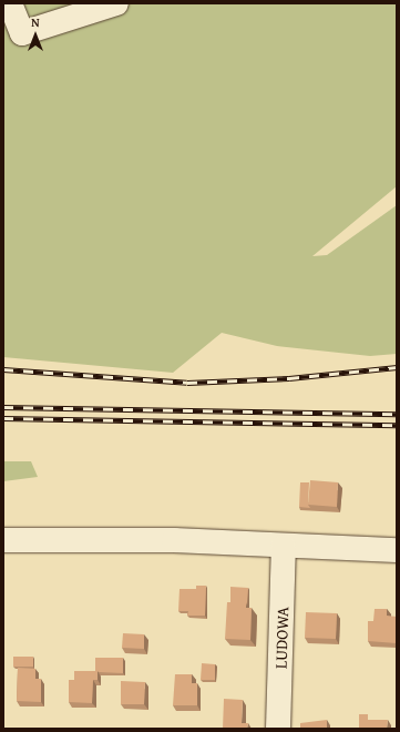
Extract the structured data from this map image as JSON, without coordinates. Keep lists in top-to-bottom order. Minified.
{"streets":{"street":["LUDOWA"]},"north":"top"}
